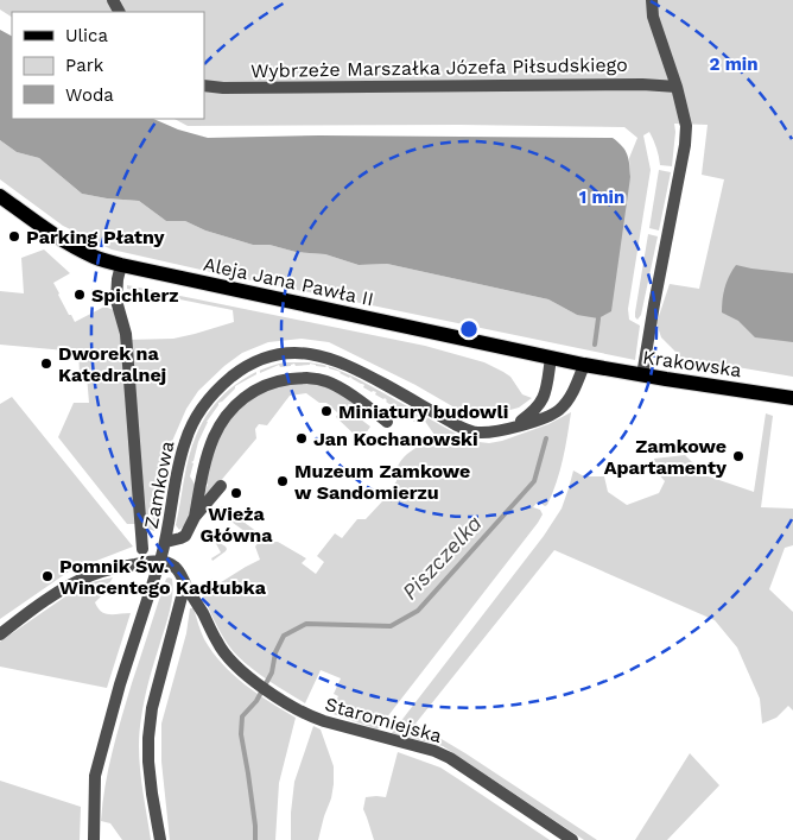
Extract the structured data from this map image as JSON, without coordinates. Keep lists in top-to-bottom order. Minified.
{"streets":{"main road":["Aleja Jana Pawła II","Krakowska"],"street":["Wybrzeże Marszałka Józefa Piłsudskiego","Zamkowa","Staromiejska"]},"crossings":[["Aleja Jana Pawła II","Krakowska"],["Aleja Jana Pawła II","Zamkowa"],["Krakowska","Zamkowa"],["Zamkowa","Staromiejska"]],"water":["Piszczelka"],"places":["Parking Płatny","Spichlerz","Dworek na Katedralnej","Miniatury budowli","Jan Kochanowski","Zamkowe Apartamenty","Muzeum Zamkowe w Sandomierzu","Wieża Główna","Pomnik Św. Wincentego Kadłubka"],"legend":["Ulica","Park","Woda"],"rings":["2 min","1 min"]}
